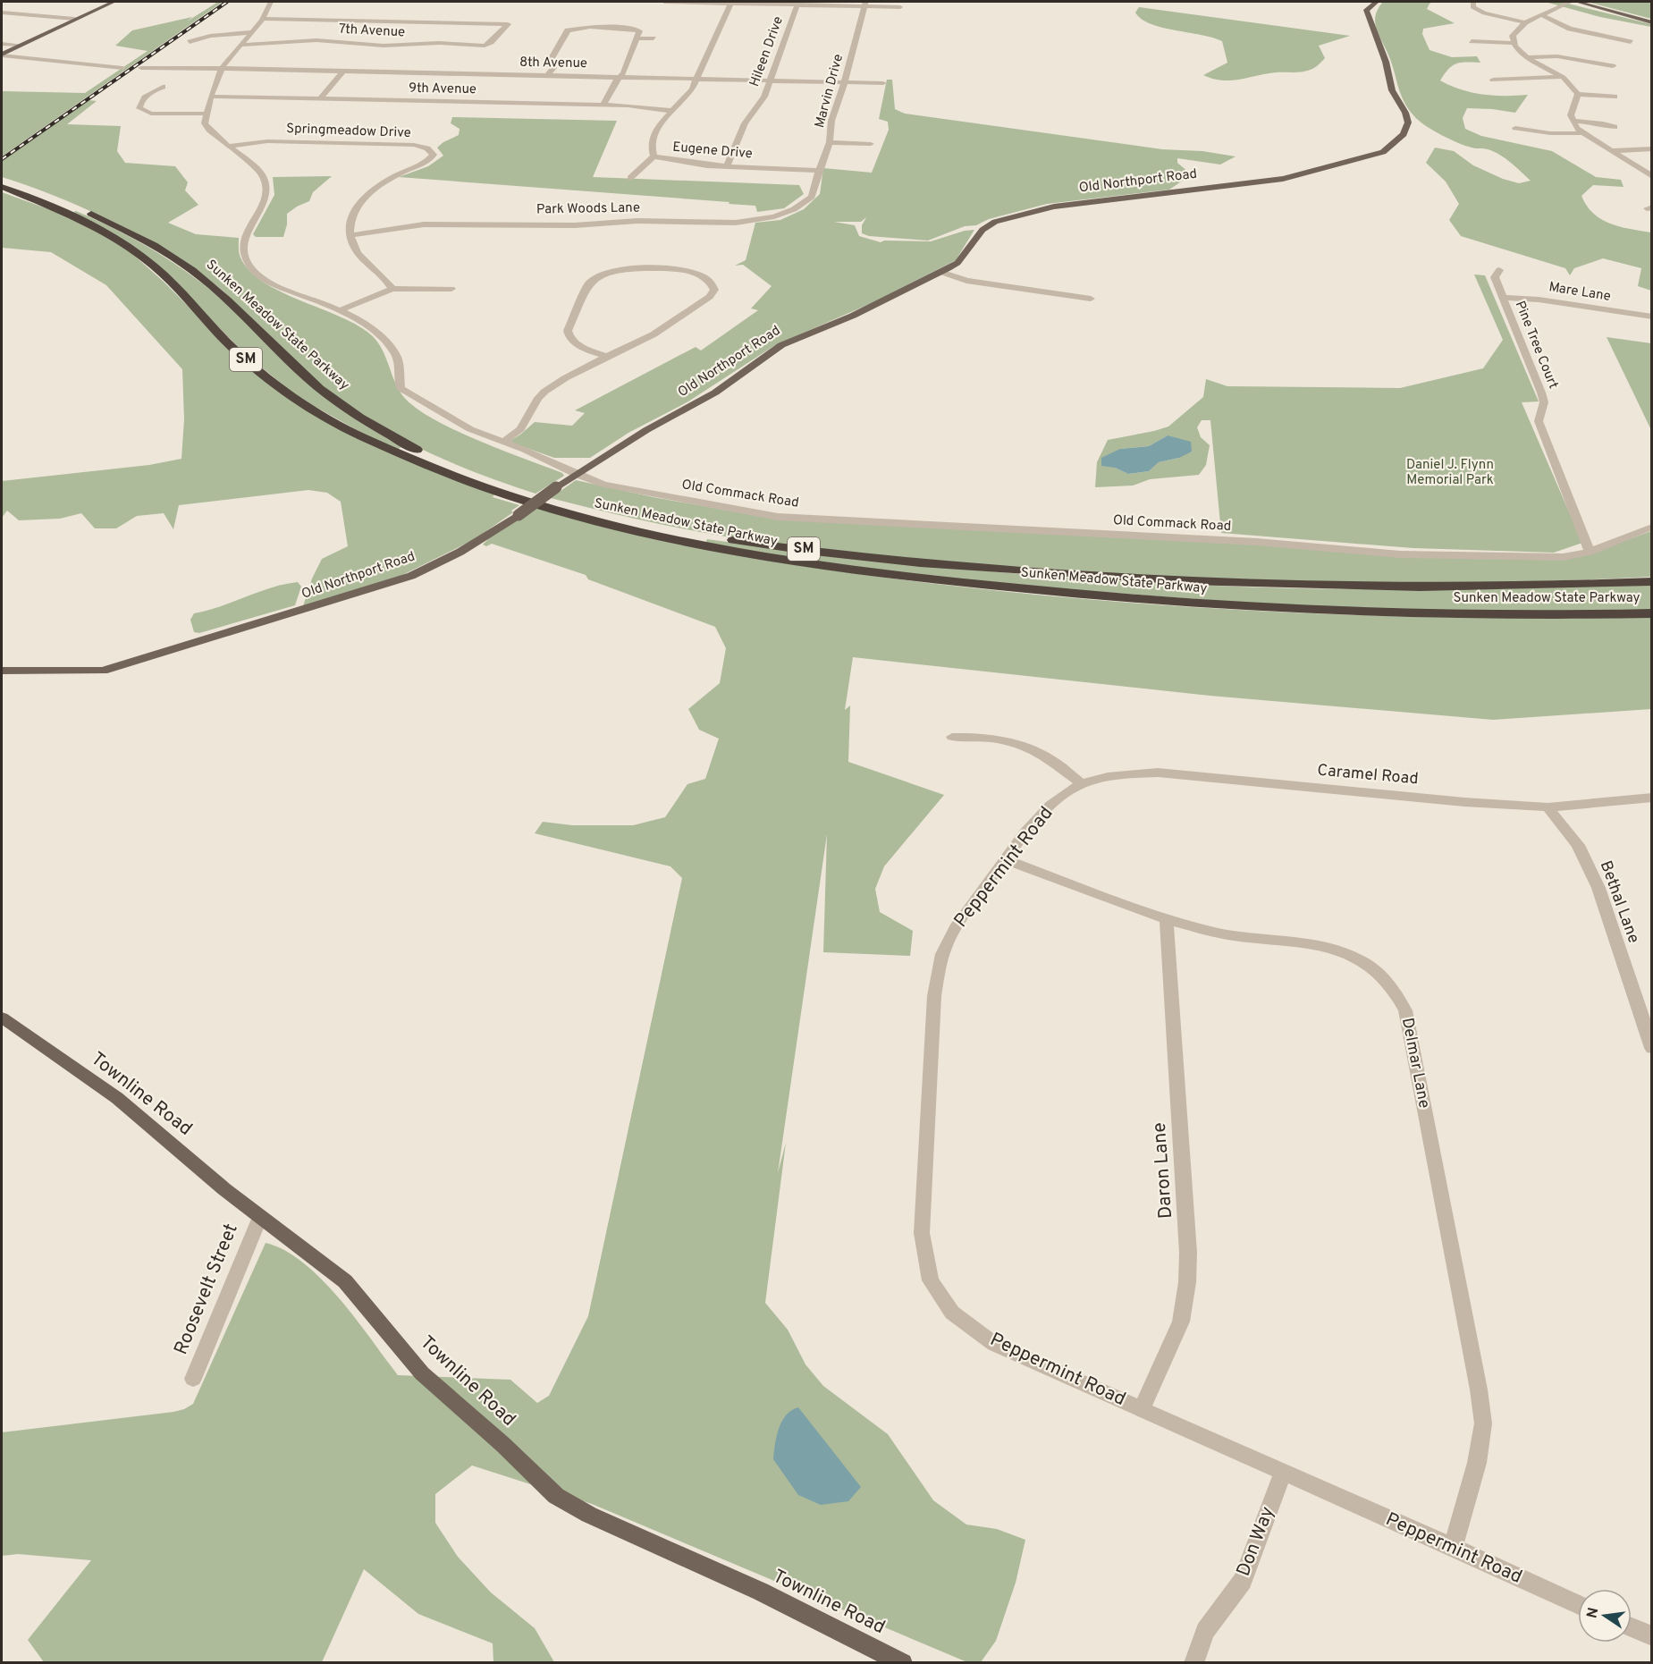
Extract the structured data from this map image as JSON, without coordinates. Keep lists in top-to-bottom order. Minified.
{"streets":{"highway":["Sunken Meadow State Parkway","SM"],"main road":["Old Northport Road","Townline Road"],"street":["7th Avenue","Hileen Drive","8th Avenue","9th Avenue","Marvin Drive","Springmeadow Drive","Eugene Drive","Park Woods Lane","Mare Lane","Pine Tree Court","Old Commack Road","Caramel Road","Peppermint Road","Bethal Lane","Delmar Lane","Daron Lane","Roosevelt Street","Don Way"]},"crossings":[["Hileen Drive","8th Avenue"],["Hileen Drive","Eugene Drive"],["8th Avenue","Marvin Drive"],["8th Avenue","Eugene Drive"],["9th Avenue","Eugene Drive"],["Marvin Drive","Eugene Drive"],["Marvin Drive","Park Woods Lane"],["Springmeadow Drive","Park Woods Lane"],["Springmeadow Drive","Old Commack Road"],["Old Northport Road","Old Commack Road"],["Mare Lane","Pine Tree Court"],["Pine Tree Court","Old Commack Road"],["Caramel Road","Peppermint Road"],["Caramel Road","Bethal Lane"],["Peppermint Road","Delmar Lane"],["Peppermint Road","Daron Lane"],["Peppermint Road","Don Way"],["Delmar Lane","Daron Lane"],["Townline Road","Roosevelt Street"]],"parks":["Daniel J. Flynn Memorial Park"],"north":"left"}
